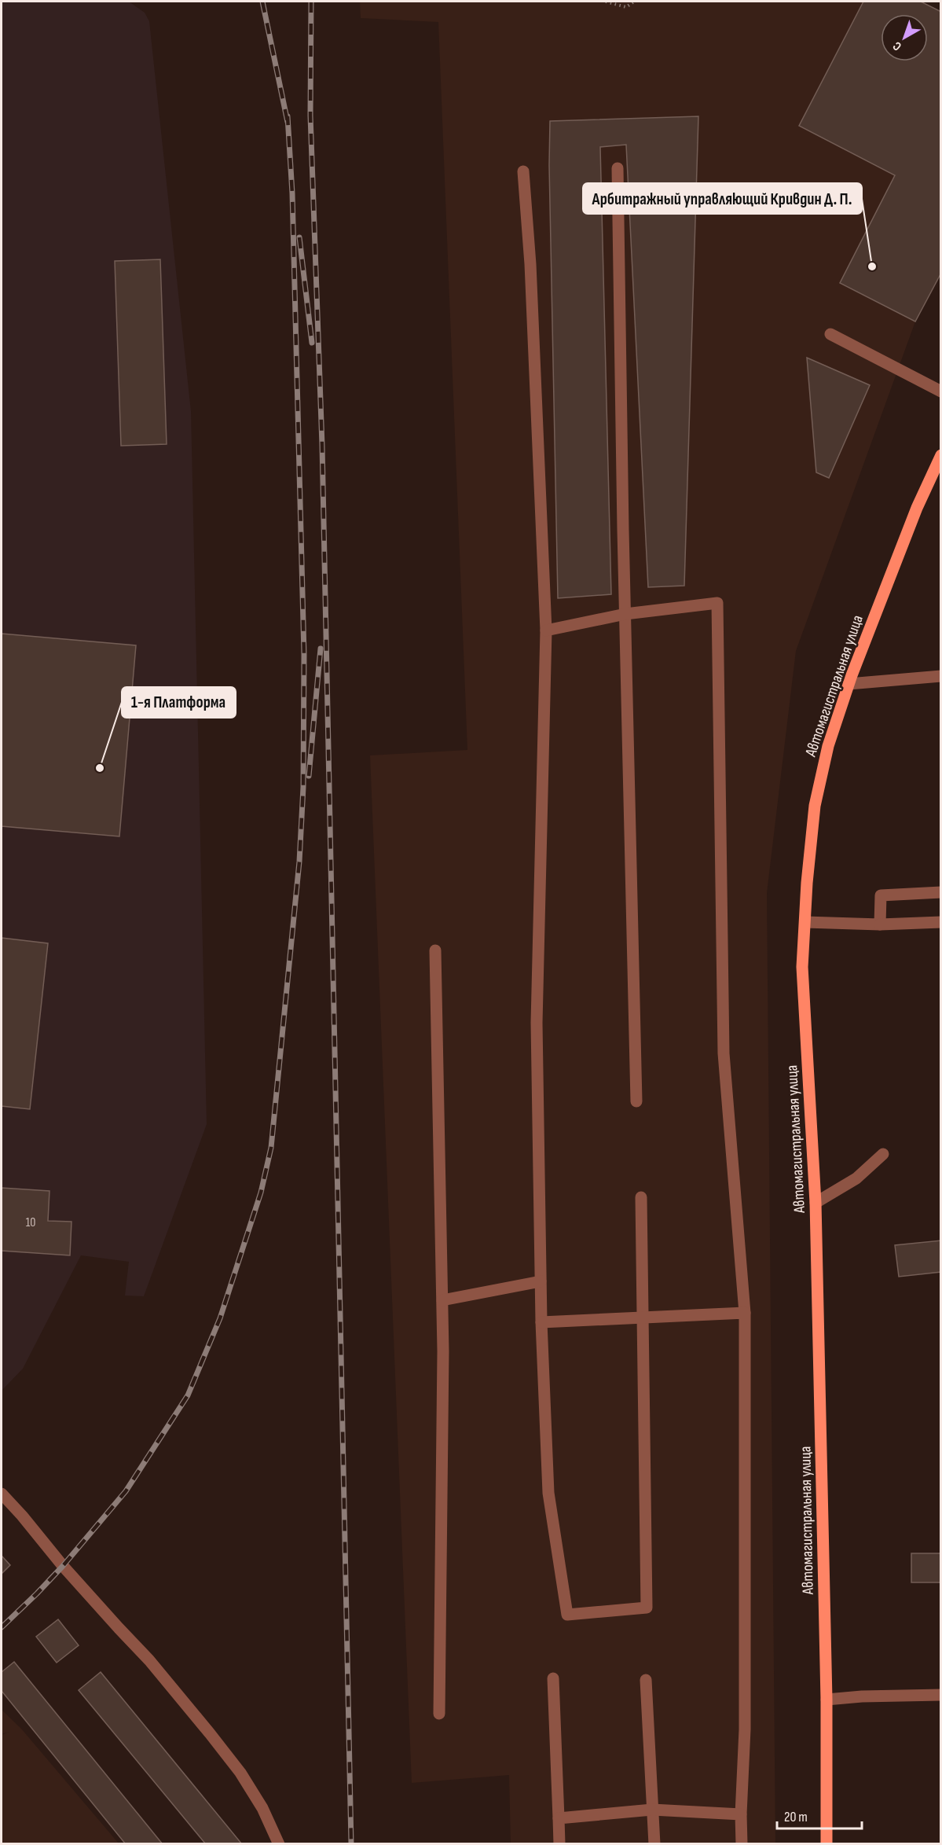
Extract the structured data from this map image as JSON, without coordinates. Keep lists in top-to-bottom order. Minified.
{"streets":{"main road":["Автомагистральная улица"]},"places":["Арбитражный управляющий Кривдин Д. П.","1-я Платформа"],"house_numbers":["10"],"scale_bar":"20 m","north":"bottom left"}
